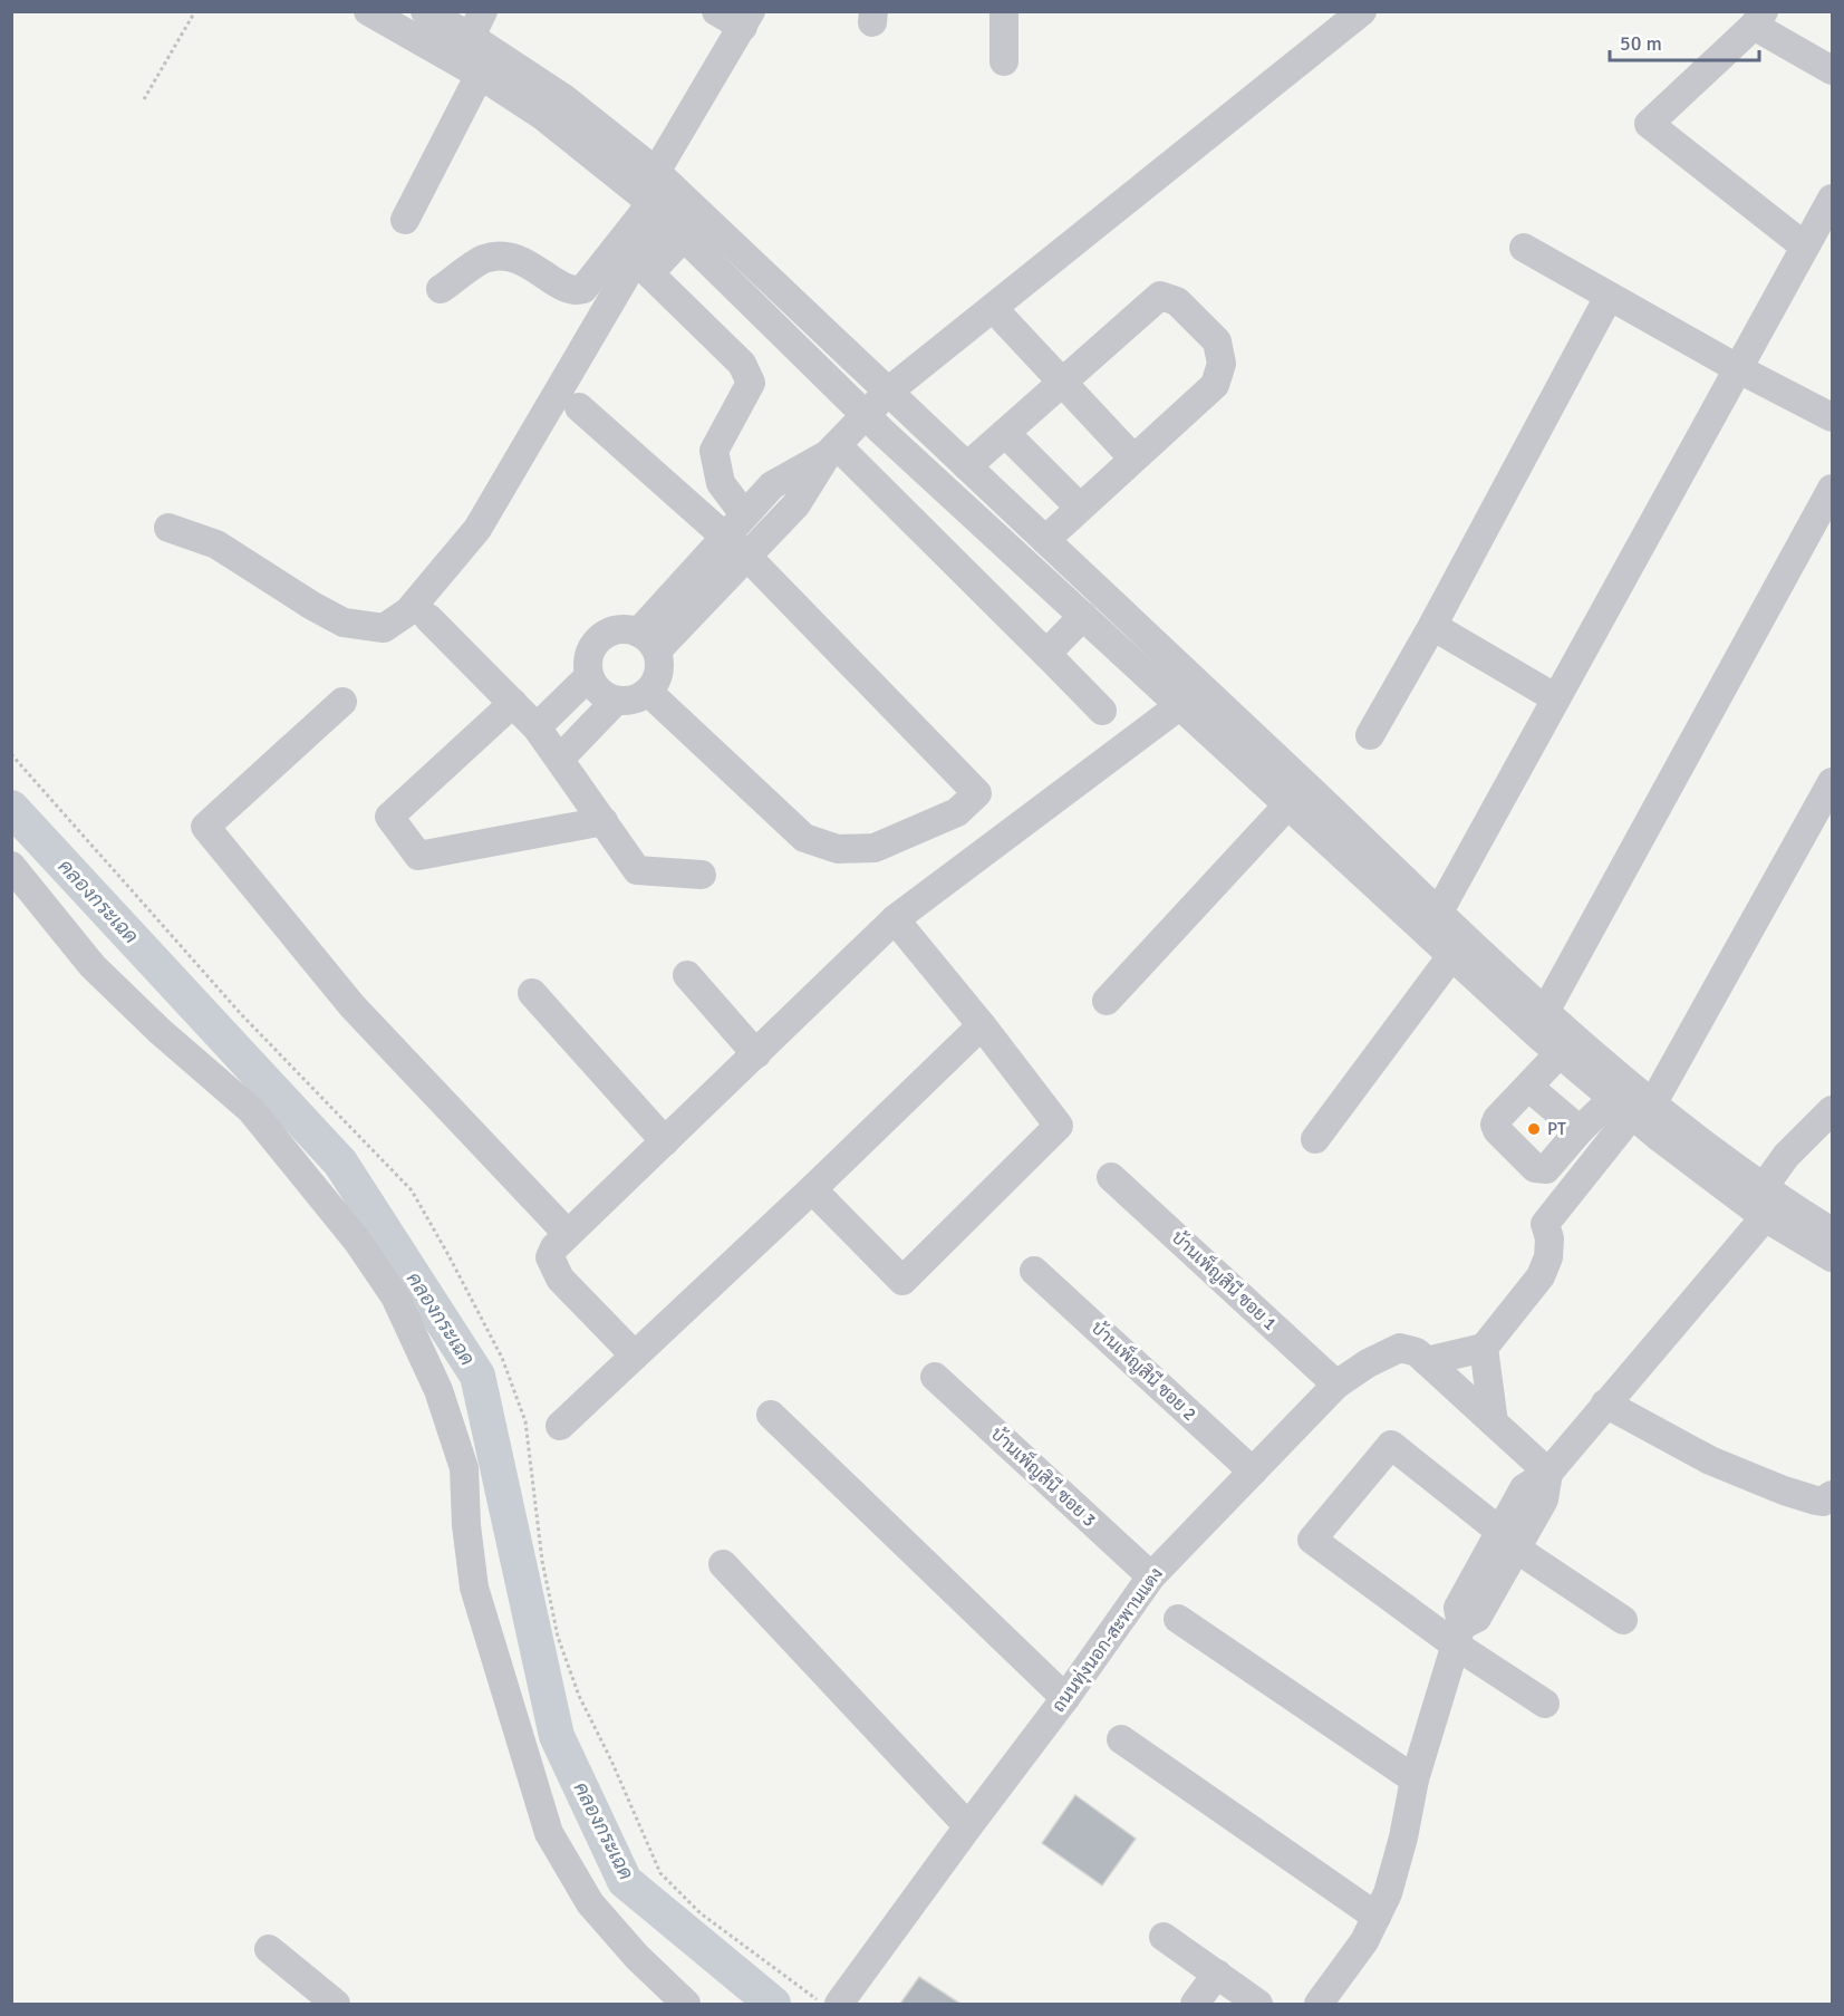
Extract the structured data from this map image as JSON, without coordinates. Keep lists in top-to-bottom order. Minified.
{"streets":{"street":["บ้านเพ็ญสินี ซอย 1","บ้านเพ็ญสินี ซอย 2","บ้านเพ็ญสินี ซอย 3","ถนนทุ่งนอก-สะพานแตง"]},"crossings":[["บ้านเพ็ญสินี ซอย 1","ถนนทุ่งนอก-สะพานแตง"],["บ้านเพ็ญสินี ซอย 2","ถนนทุ่งนอก-สะพานแตง"],["บ้านเพ็ญสินี ซอย 3","ถนนทุ่งนอก-สะพานแตง"]],"water":["คลองกระเฉด"],"places":["PT"],"scale_bar":"50 m"}
